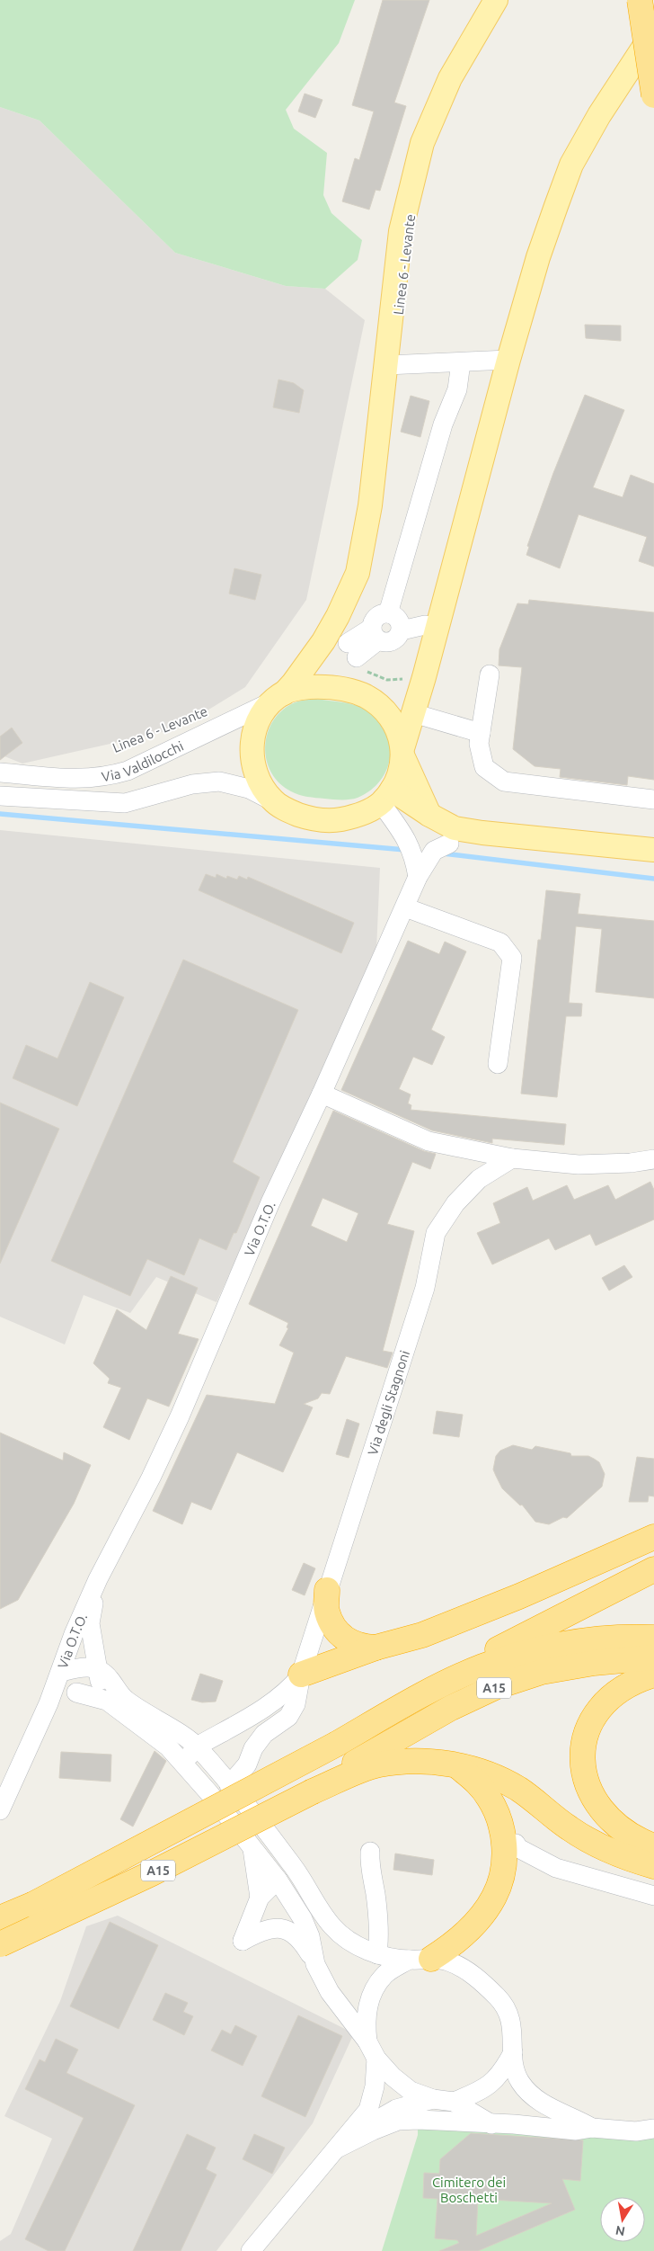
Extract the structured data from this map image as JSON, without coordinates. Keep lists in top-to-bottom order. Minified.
{"streets":{"highway":["A15"],"street":["Via Valdilocchi","Via O.T.O.","Via degli Stagnoni"]},"parks":["Cimitero dei Boschetti"],"north":"bottom"}
